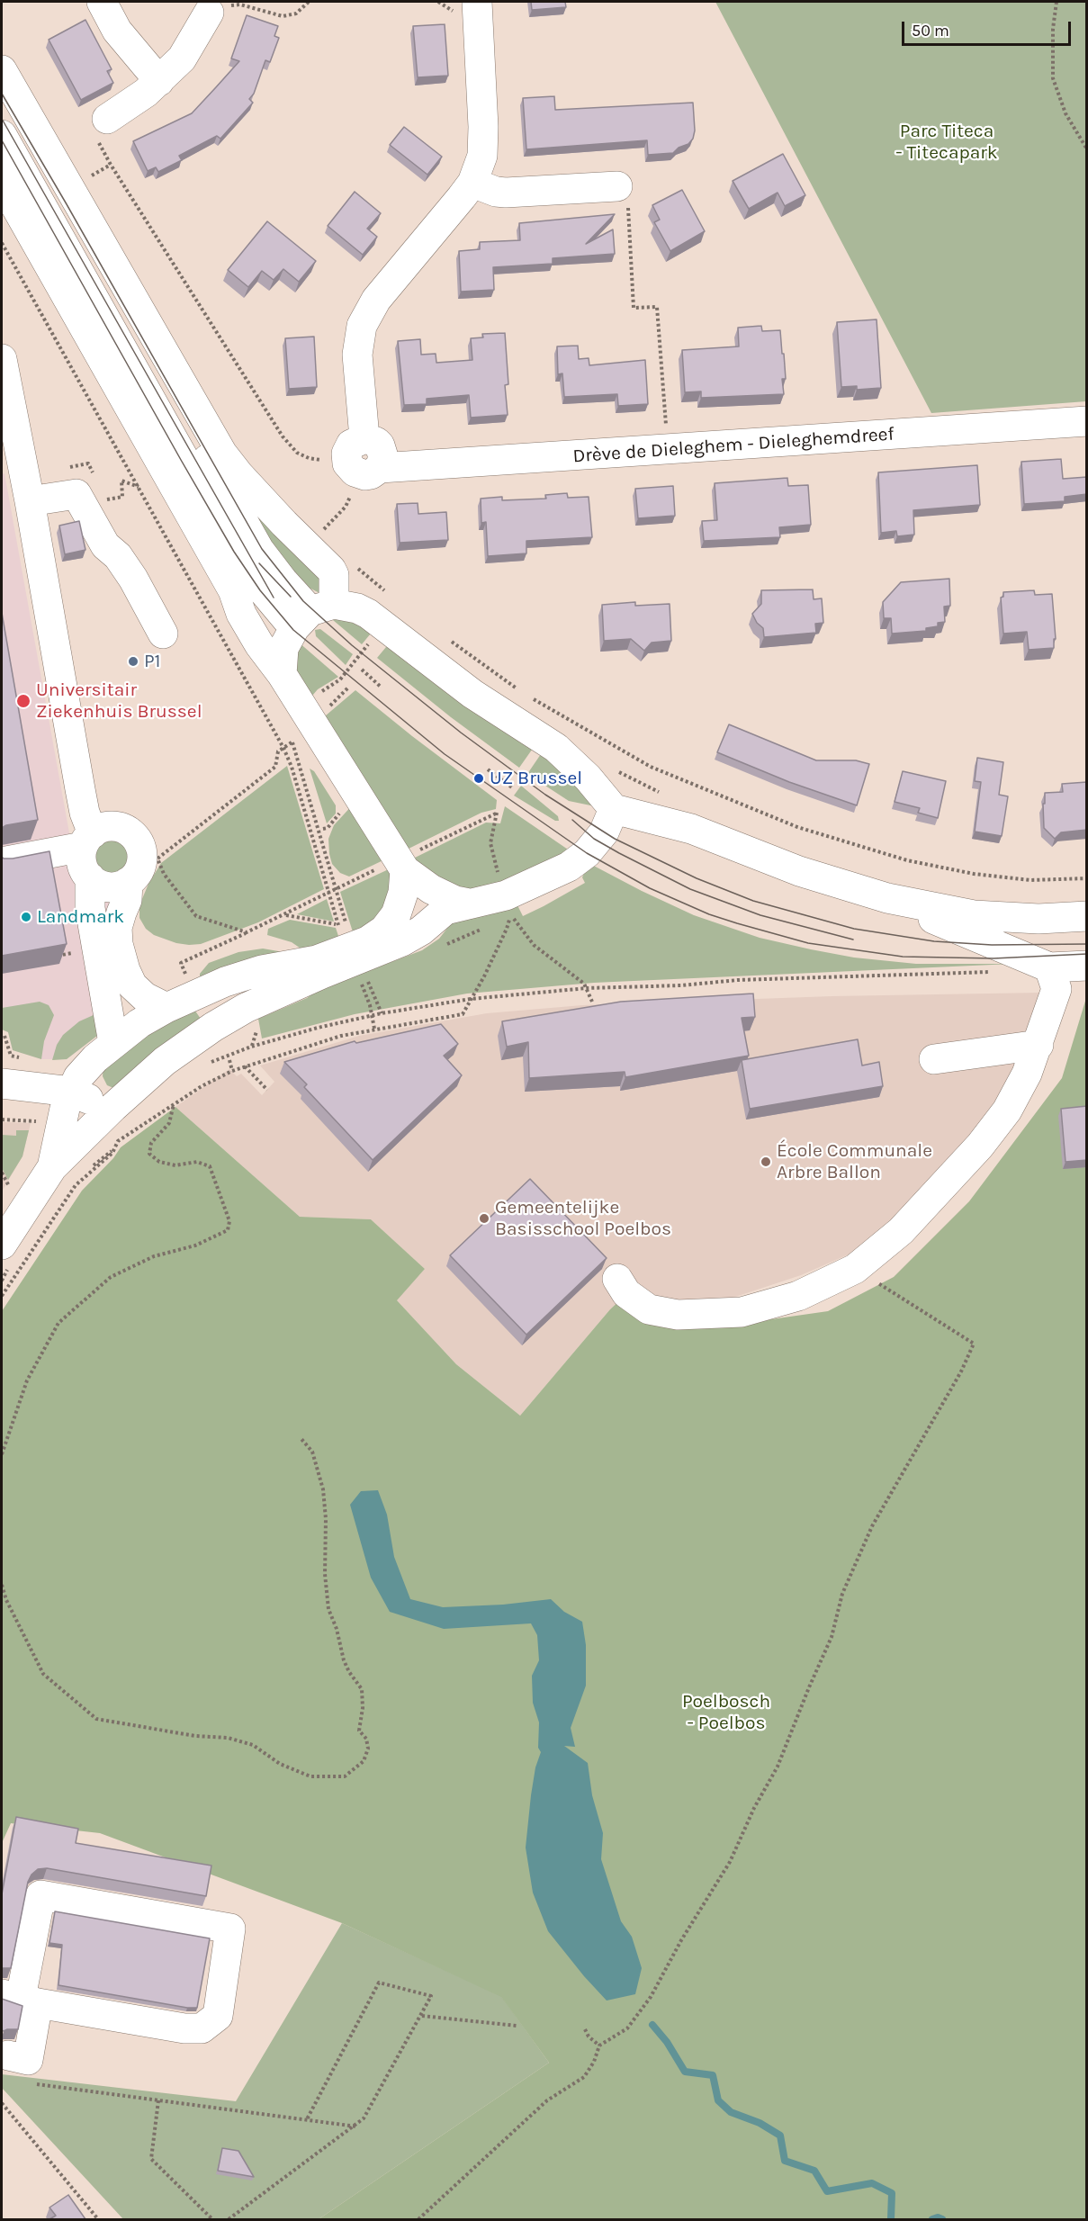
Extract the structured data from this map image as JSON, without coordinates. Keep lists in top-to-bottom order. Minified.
{"streets":{"street":["Drève de Dieleghem - Dieleghemdreef"]},"parks":["Parc Titeca - Titecapark","Poelbosch - Poelbos"],"places":["P1","Universitair Ziekenhuis Brussel","UZ Brussel","Landmark","École Communale Arbre Ballon","Gemeentelijke Basisschool Poelbos"],"scale_bar":"50 m"}
